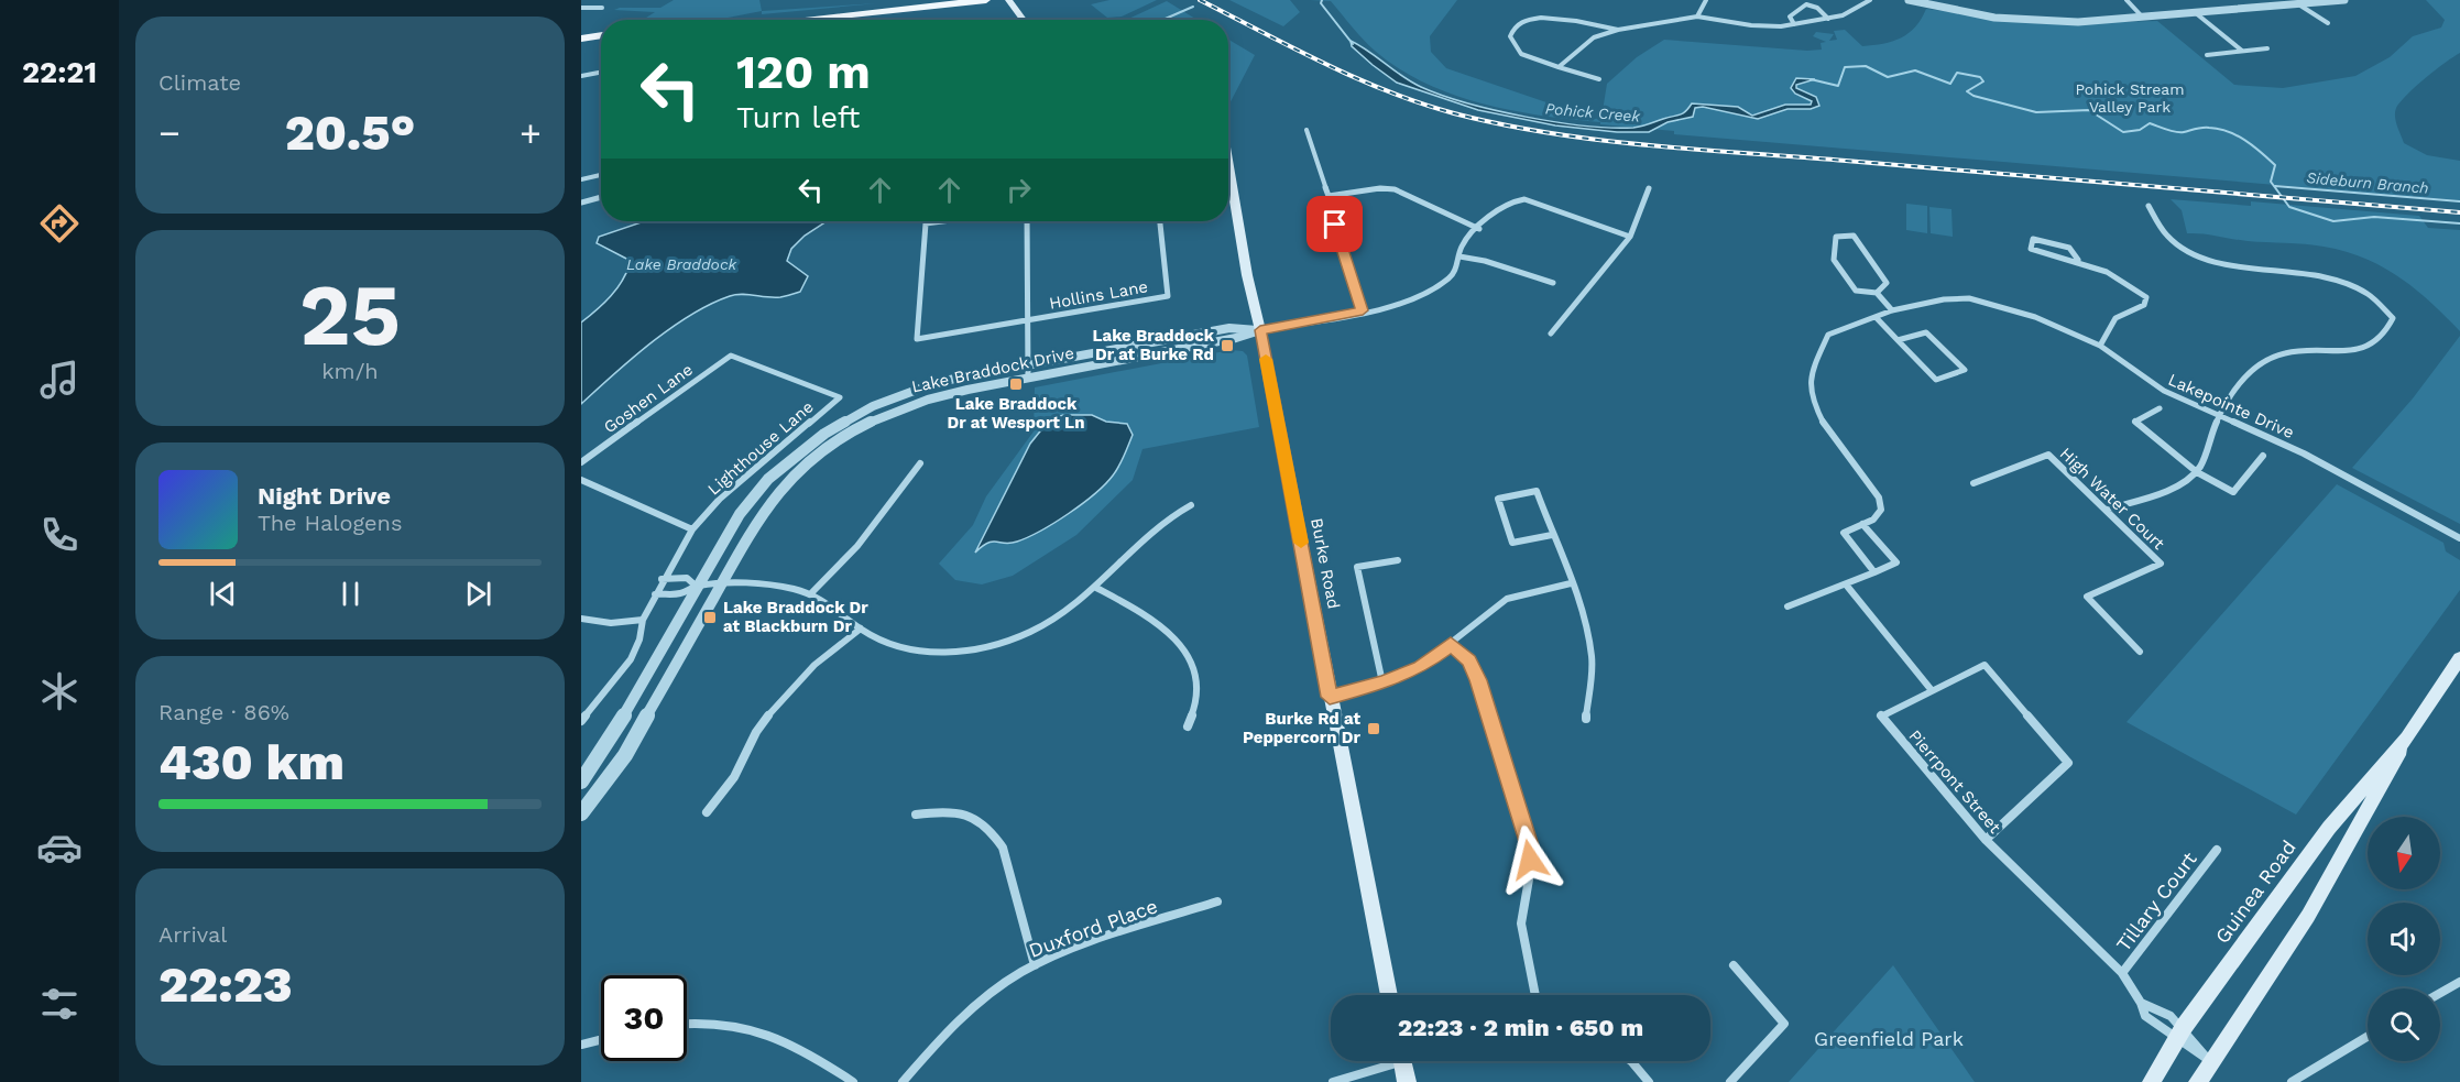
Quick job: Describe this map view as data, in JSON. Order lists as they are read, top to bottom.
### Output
{
  "streets": {
    "main road": ["Burke Road", "Guinea Road"],
    "street": [
      "Hollins Lane",
      "Lake Braddock Drive",
      "Goshen Lane",
      "Lakepointe Drive",
      "Lighthouse Lane",
      "High Water Court",
      "Pierrpont Street",
      "Tillary Court",
      "Duxford Place"
    ]
  },
  "crossings": [
    ["Lake Braddock Drive", "Burke Road"],
    ["Goshen Lane", "Lighthouse Lane"],
    ["Pierrpont Street", "Guinea Road"],
    ["Pierrpont Street", "Tillary Court"]
  ],
  "water": ["Pohick Creek", "Sideburn Branch", "Lake Braddock"],
  "parks": ["Pohick Stream Valley Park", "Greenfield Park"],
  "places": {
    "transit": [
      "Lake Braddock Dr at Burke Rd",
      "Lake Braddock Dr at Wesport Ln",
      "Lake Braddock Dr at Blackburn Dr",
      "Burke Rd at Peppercorn Dr"
    ]
  },
  "north": "bottom",
  "page": {
    "tabs": "22:21",
    "tile": [
      "Climate",
      ["25", "km/h"],
      ["Range · 86%", "430 km"],
      ["Arrival", "22:23"]
    ],
    "turn": ["120 m", "Turn left"],
    "heat": ["−", "20.5°", "+"],
    "song": ["Night Drive", "The Halogens"],
    "limit": "30",
    "trip": "22:23 · 2 min · 650 m"
  }
}
